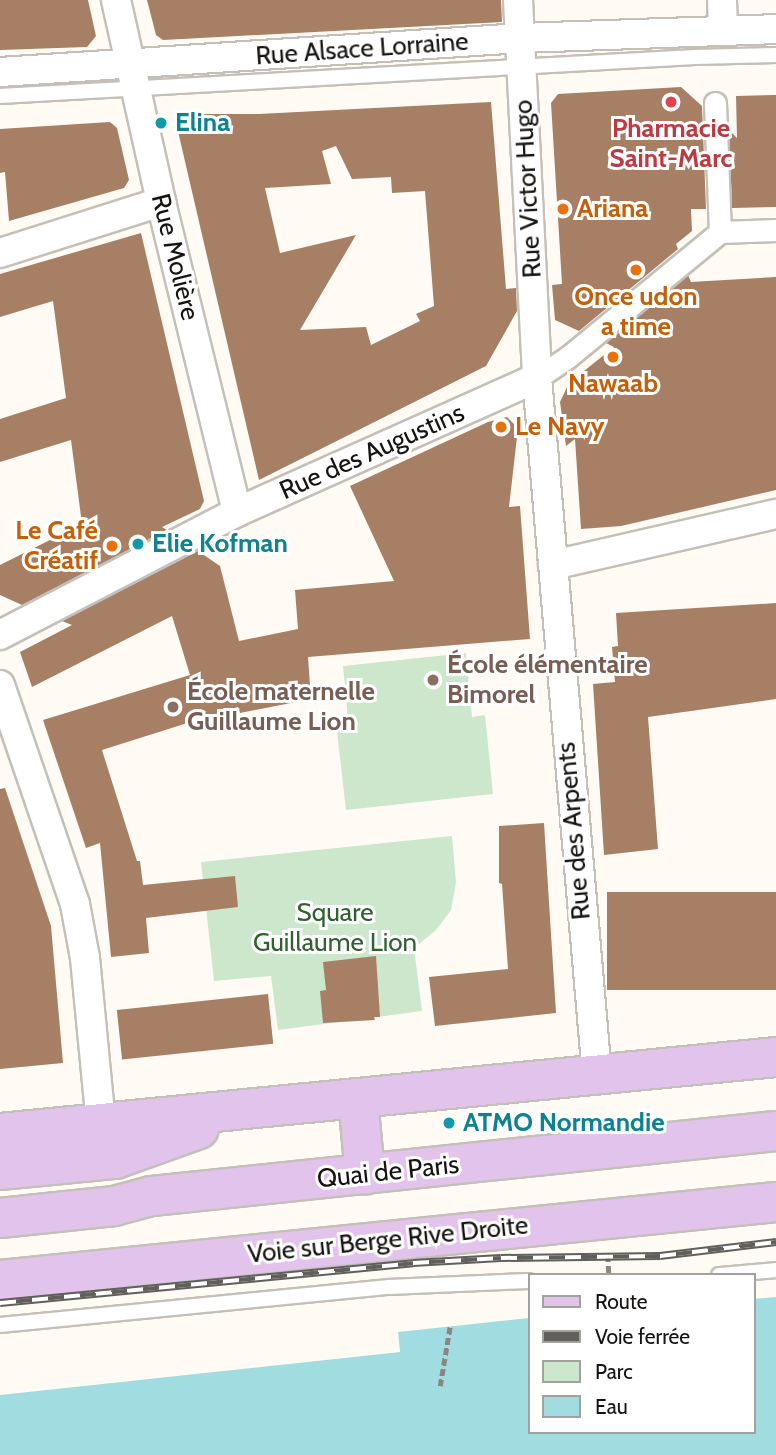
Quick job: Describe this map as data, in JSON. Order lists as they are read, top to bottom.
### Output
{
  "streets": {
    "main road": ["Quai de Paris", "Voie sur Berge Rive Droite"],
    "street": [
      "Rue Alsace Lorraine",
      "Rue Victor Hugo",
      "Rue Molière",
      "Rue des Augustins",
      "Rue des Arpents"
    ]
  },
  "crossings": [
    ["Rue Alsace Lorraine", "Rue Victor Hugo"],
    ["Rue Alsace Lorraine", "Rue Molière"],
    ["Rue Victor Hugo", "Rue des Augustins"],
    ["Rue Victor Hugo", "Rue des Arpents"],
    ["Rue Molière", "Rue des Augustins"],
    ["Rue des Augustins", "Rue des Arpents"]
  ],
  "parks": ["Square Guillaume Lion"],
  "places": [
    "Pharmacie Saint-Marc",
    "Elina",
    "Ariana",
    "Once udon a time",
    "Nawaab",
    "Le Navy",
    "Elie Kofman",
    "Le Café Créatif",
    "École élémentaire Bimorel",
    "École maternelle Guillaume Lion",
    "ATMO Normandie"
  ],
  "legend": [
    "Route",
    "Voie ferrée",
    "Parc",
    "Eau"
  ]
}
